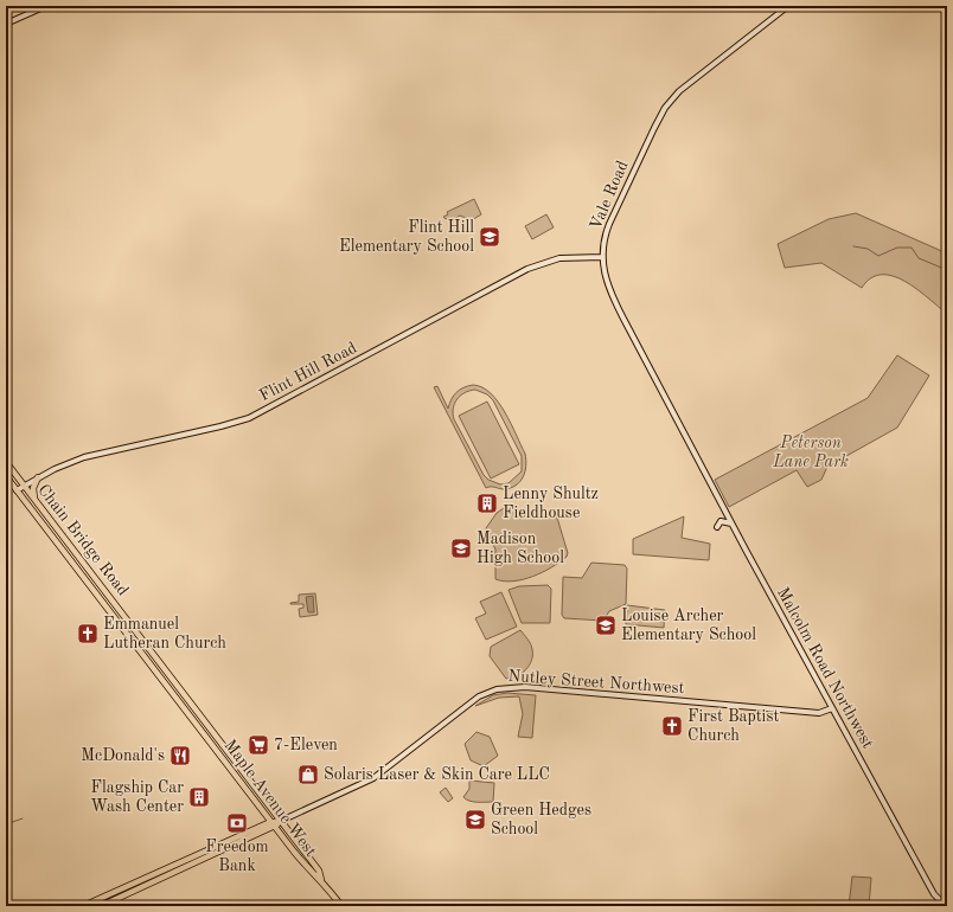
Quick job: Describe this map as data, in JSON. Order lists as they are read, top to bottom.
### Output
{
  "streets": {
    "main road": ["Chain Bridge Road", "Maple Avenue West"],
    "street": [
      "Vale Road",
      "Flint Hill Road",
      "Malcolm Road Northwest",
      "Nutley Street Northwest"
    ]
  },
  "crossings": [
    ["Vale Road", "Flint Hill Road"],
    ["Vale Road", "Malcolm Road Northwest"],
    ["Flint Hill Road", "Chain Bridge Road"],
    ["Chain Bridge Road", "Maple Avenue West"],
    ["Malcolm Road Northwest", "Nutley Street Northwest"],
    ["Nutley Street Northwest", "Maple Avenue West"]
  ],
  "parks": ["Peterson Lane Park"],
  "places": {
    "school or university": [
      "Flint Hill Elementary School",
      "Madison High School",
      "Louise Archer Elementary School",
      "Green Hedges School"
    ],
    "building": ["Lenny Shultz Fieldhouse", "Flagship Car Wash Center"],
    "church": ["Emmanuel Lutheran Church", "First Baptist Church"],
    "supermarket": ["7-Eleven"],
    "restaurant": ["McDonald's"],
    "shop": ["Solaris Laser & Skin Care LLC"],
    "bank": ["Freedom Bank"]
  }
}
